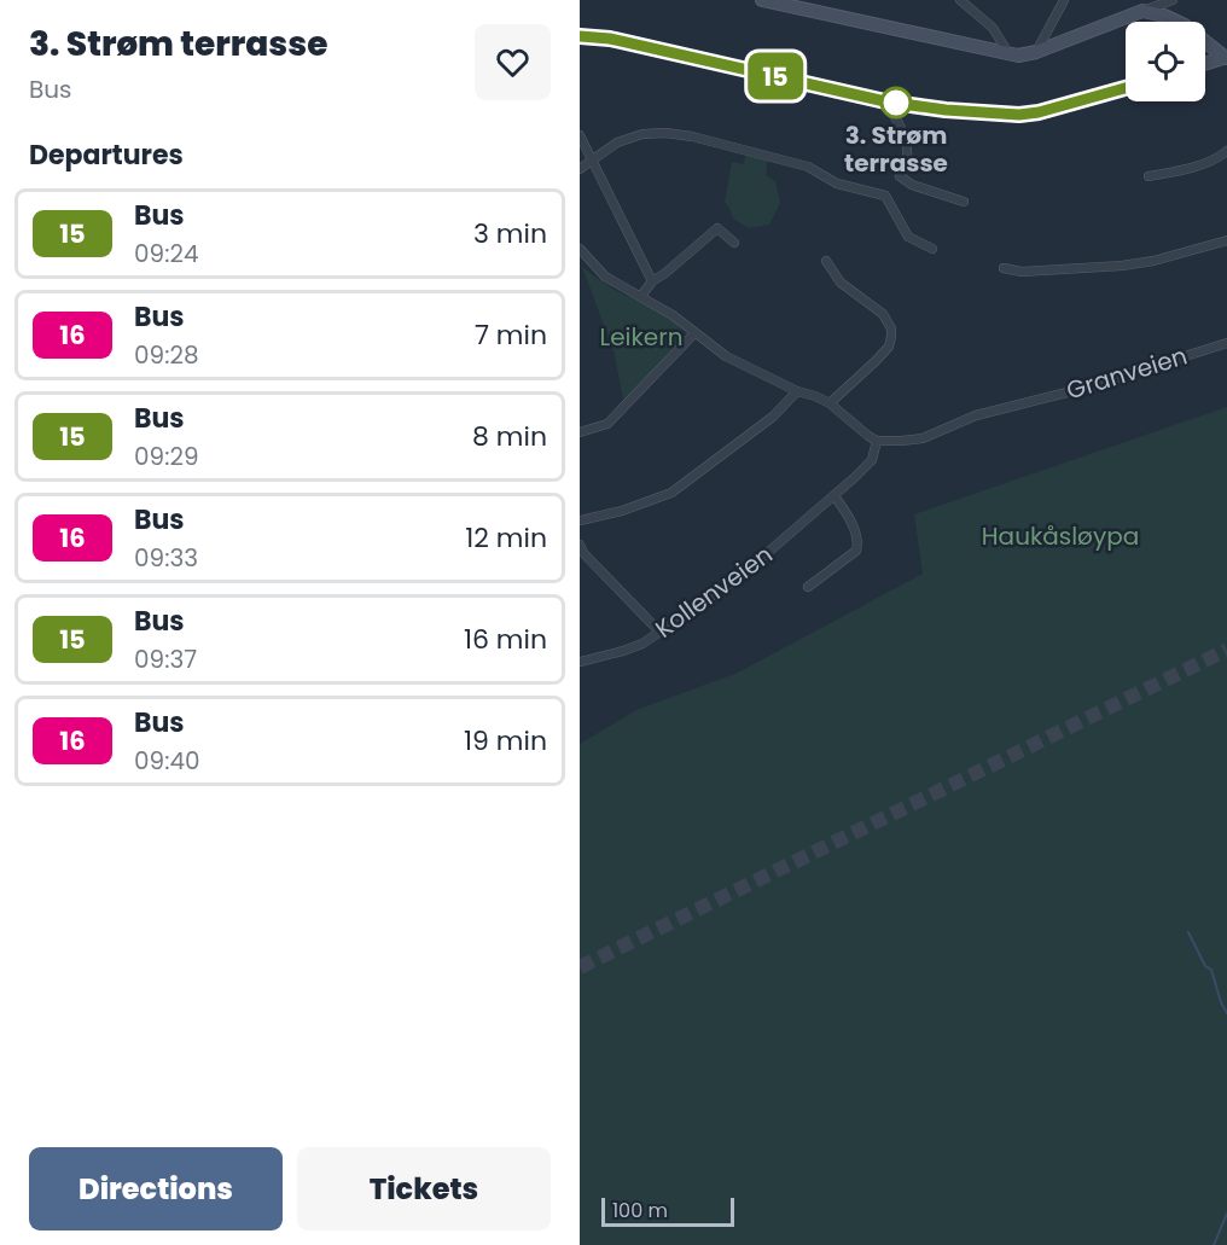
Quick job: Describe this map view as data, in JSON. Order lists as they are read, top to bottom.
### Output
{
  "streets": {
    "street": ["Granveien", "Kollenveien"]
  },
  "crossings": [
    ["Granveien", "Kollenveien"]
  ],
  "parks": ["Leikern", "Haukåsløypa"],
  "places": ["3. Strøm terrasse"],
  "lines": ["bus line 15"],
  "scale_bar": "100 m",
  "page": {
    "heading": [
      ["3. Strøm terrasse", "Bus"],
      "Departures"
    ],
    "on_map": "15",
    "list": [
      {
        "mark": "15",
        "name": "Bus",
        "note": "09:24",
        "value": "3 min"
      },
      {
        "mark": "16",
        "name": "Bus",
        "note": "09:28",
        "value": "7 min"
      },
      {
        "mark": "15",
        "name": "Bus",
        "note": "09:29",
        "value": "8 min"
      },
      {
        "mark": "16",
        "name": "Bus",
        "note": "09:33",
        "value": "12 min"
      },
      {
        "mark": "15",
        "name": "Bus",
        "note": "09:37",
        "value": "16 min"
      },
      {
        "mark": "16",
        "name": "Bus",
        "note": "09:40",
        "value": "19 min"
      }
    ],
    "buttons": ["Directions", "Tickets"],
    "scale": "100 m"
  }
}
